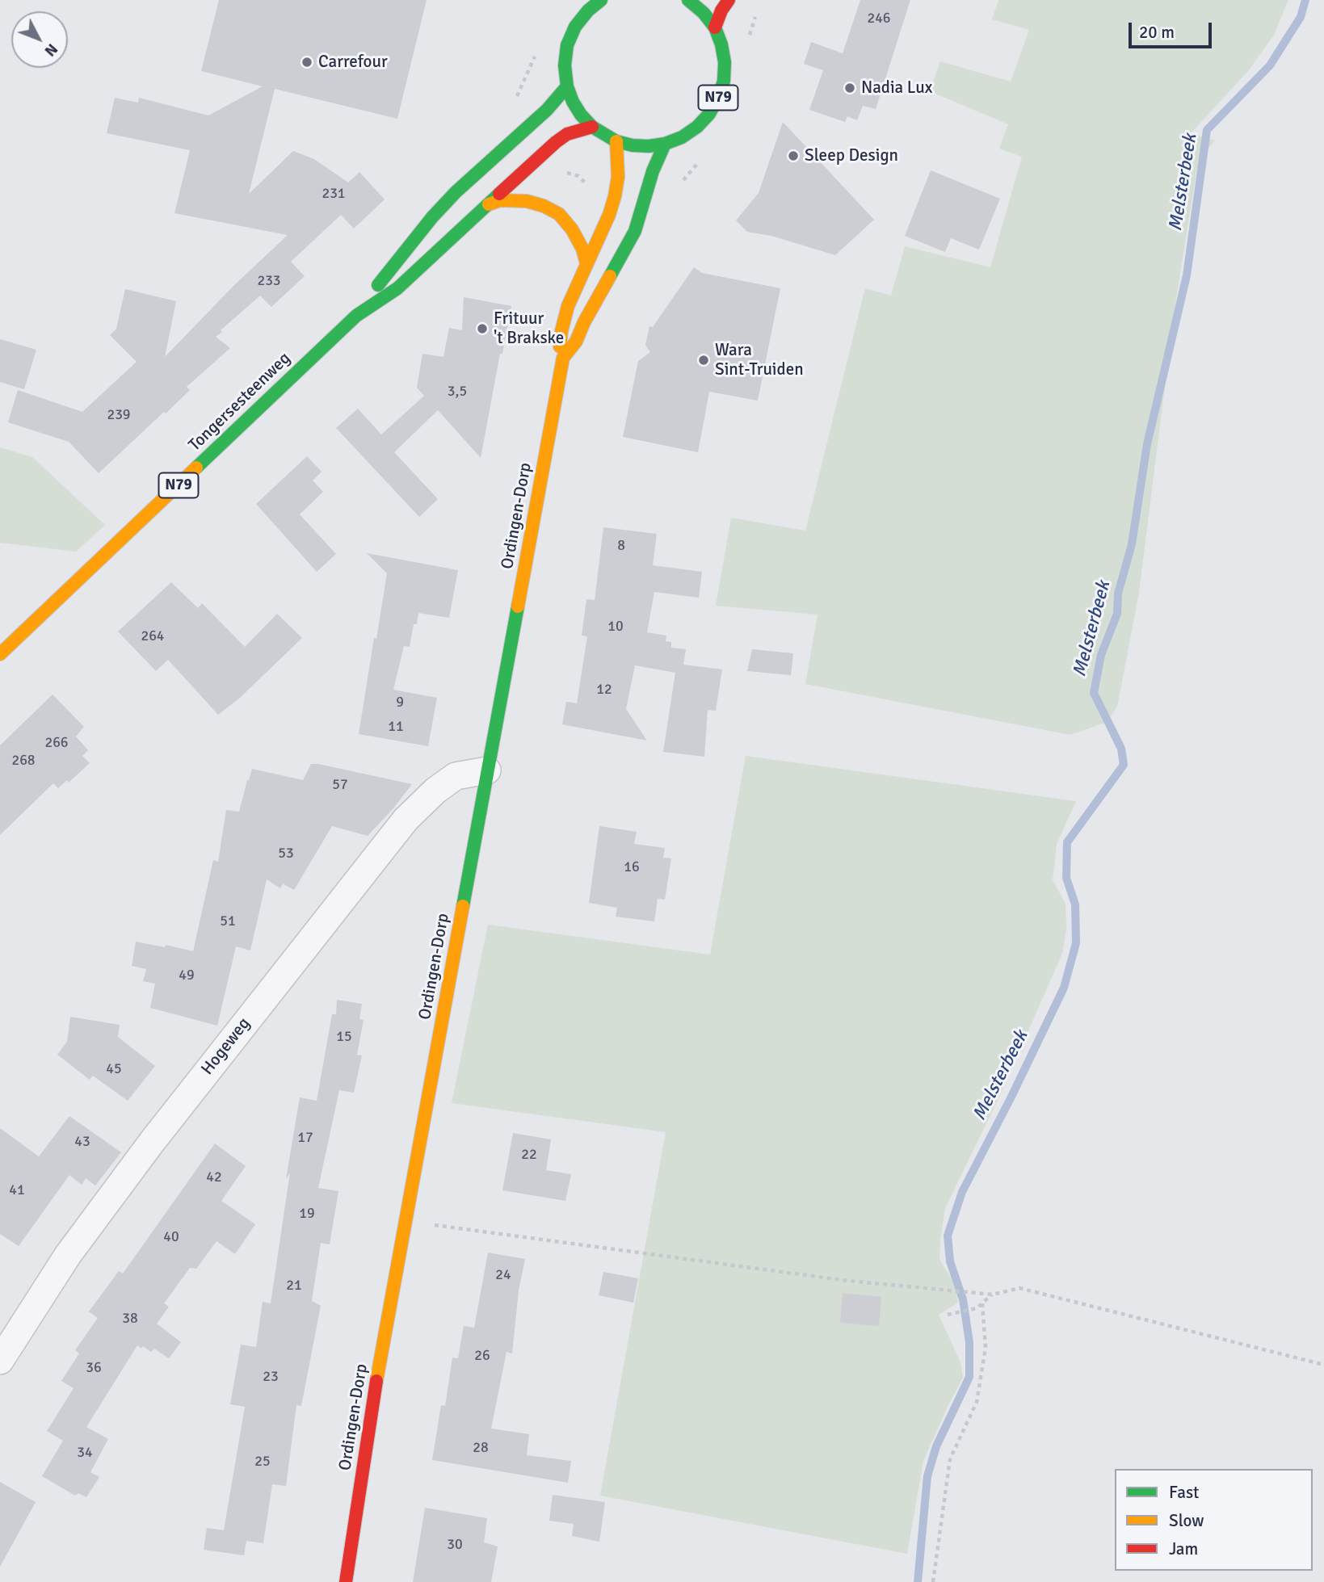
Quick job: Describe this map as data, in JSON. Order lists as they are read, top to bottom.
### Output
{
  "streets": {
    "main road": ["N79", "Tongersesteenweg", "Ordingen-Dorp"],
    "street": ["Hogeweg"]
  },
  "crossings": [
    ["N79", "Tongersesteenweg"],
    ["N79", "Ordingen-Dorp"],
    ["Ordingen-Dorp", "Hogeweg"]
  ],
  "water": ["Melsterbeek"],
  "places": [
    "Carrefour",
    "Nadia Lux",
    "Sleep Design",
    "Frituur 't Brakske",
    "Wara Sint-Truiden"
  ],
  "house_numbers": [
    "246",
    "231",
    "233",
    "3,5",
    "239",
    "8",
    "10",
    "264",
    "12",
    "9",
    "11",
    "266",
    "268",
    "57",
    "53",
    "16",
    "51",
    "49",
    "15",
    "45",
    "17",
    "43",
    "22",
    "42",
    "41",
    "19",
    "40",
    "24",
    "21",
    "38",
    "26",
    "36",
    "23",
    "28",
    "34",
    "25",
    "30"
  ],
  "legend": ["Fast", "Slow", "Jam"],
  "scale_bar": "20 m",
  "north": "bottom right"
}
